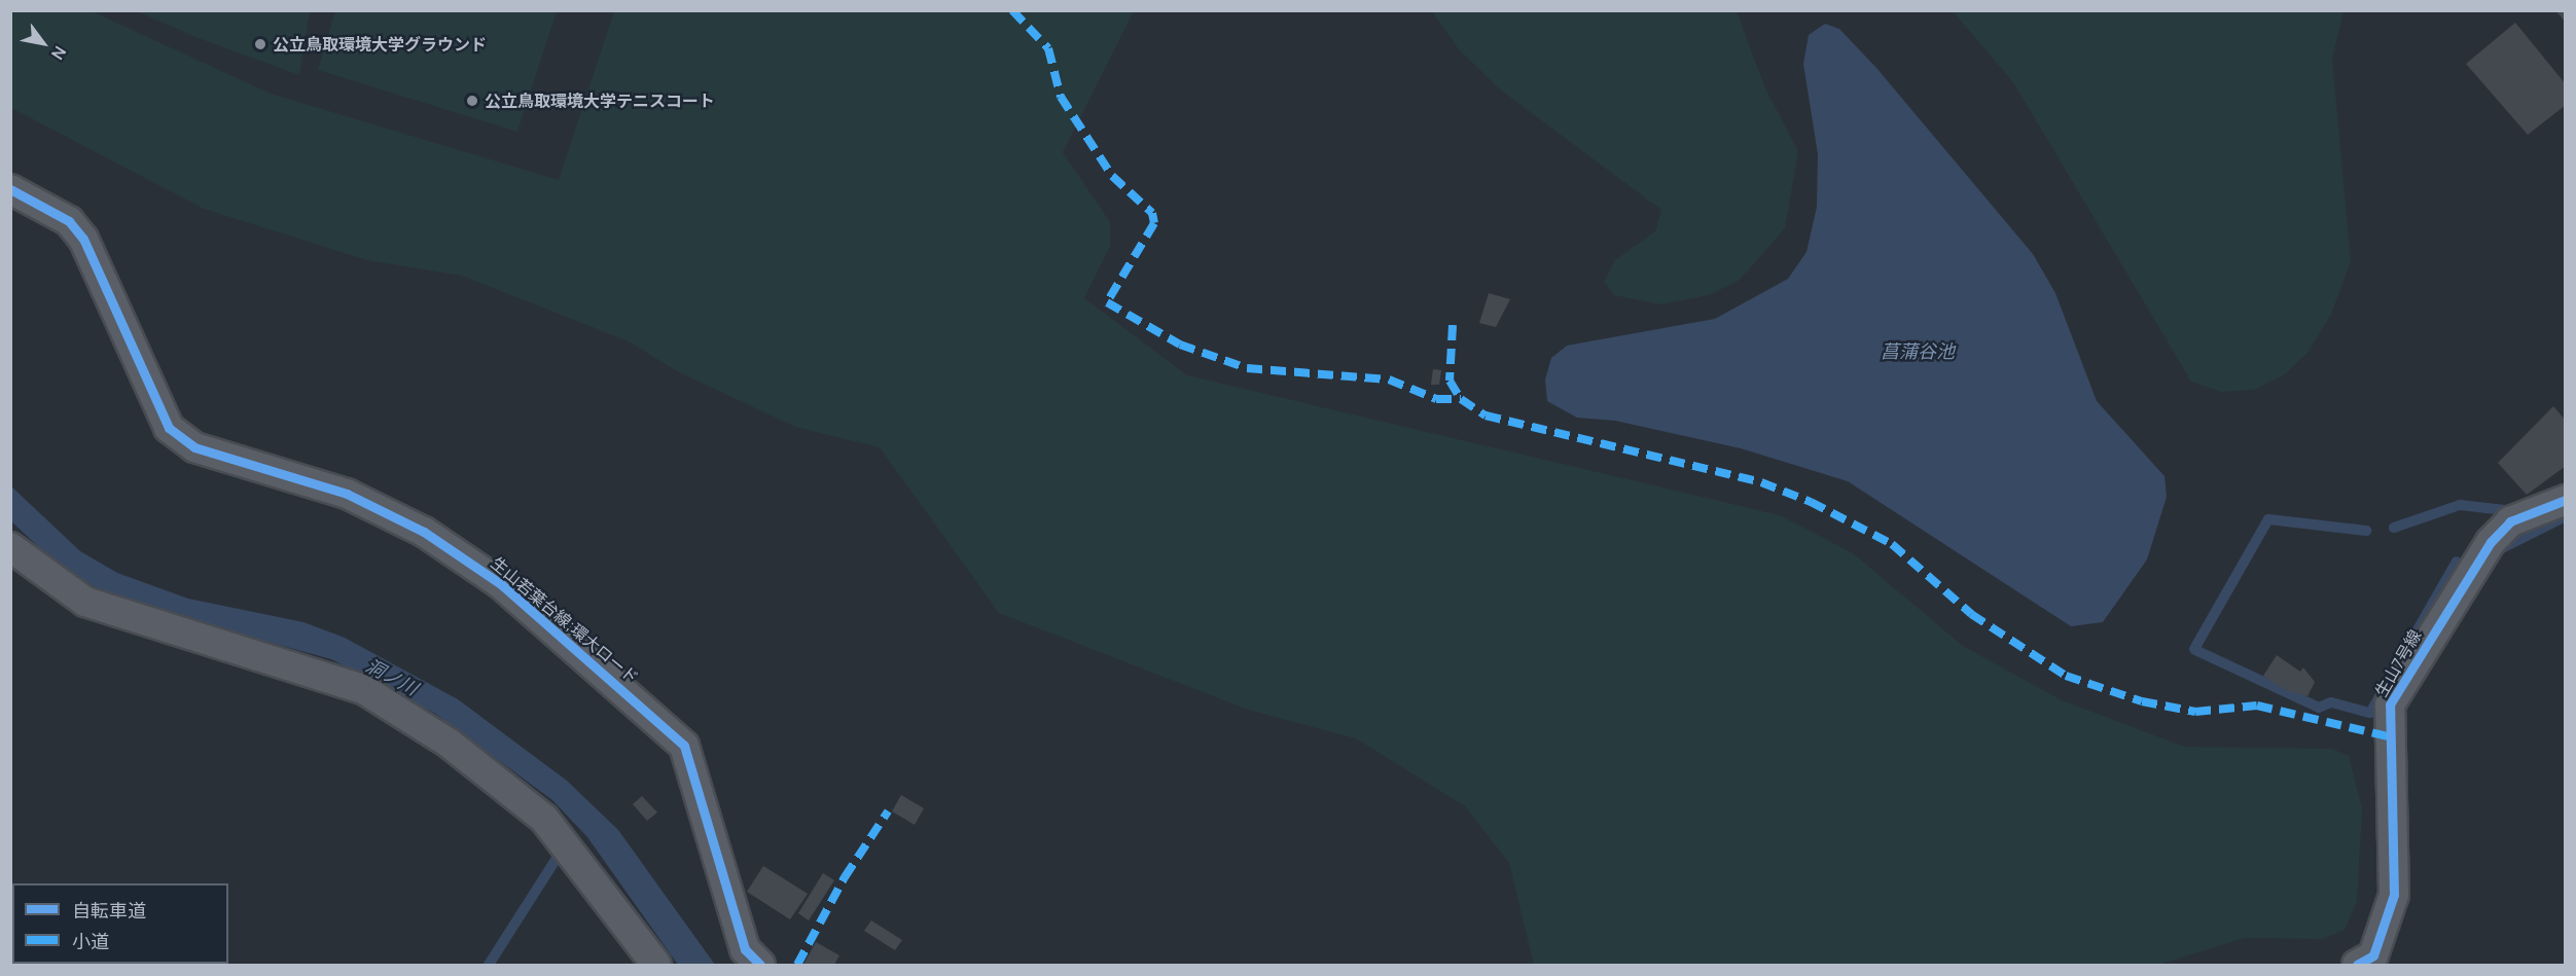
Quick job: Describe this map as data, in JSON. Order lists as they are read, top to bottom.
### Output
{
  "streets": {
    "street": ["生山若葉台線;環大ロード", "生山7号線"]
  },
  "water": ["菖蒲谷池", "洞ノ川"],
  "places": ["公立鳥取環境大学グラウンド", "公立鳥取環境大学テニスコート"],
  "legend": ["自転車道", "小道"],
  "north": "bottom right"
}
